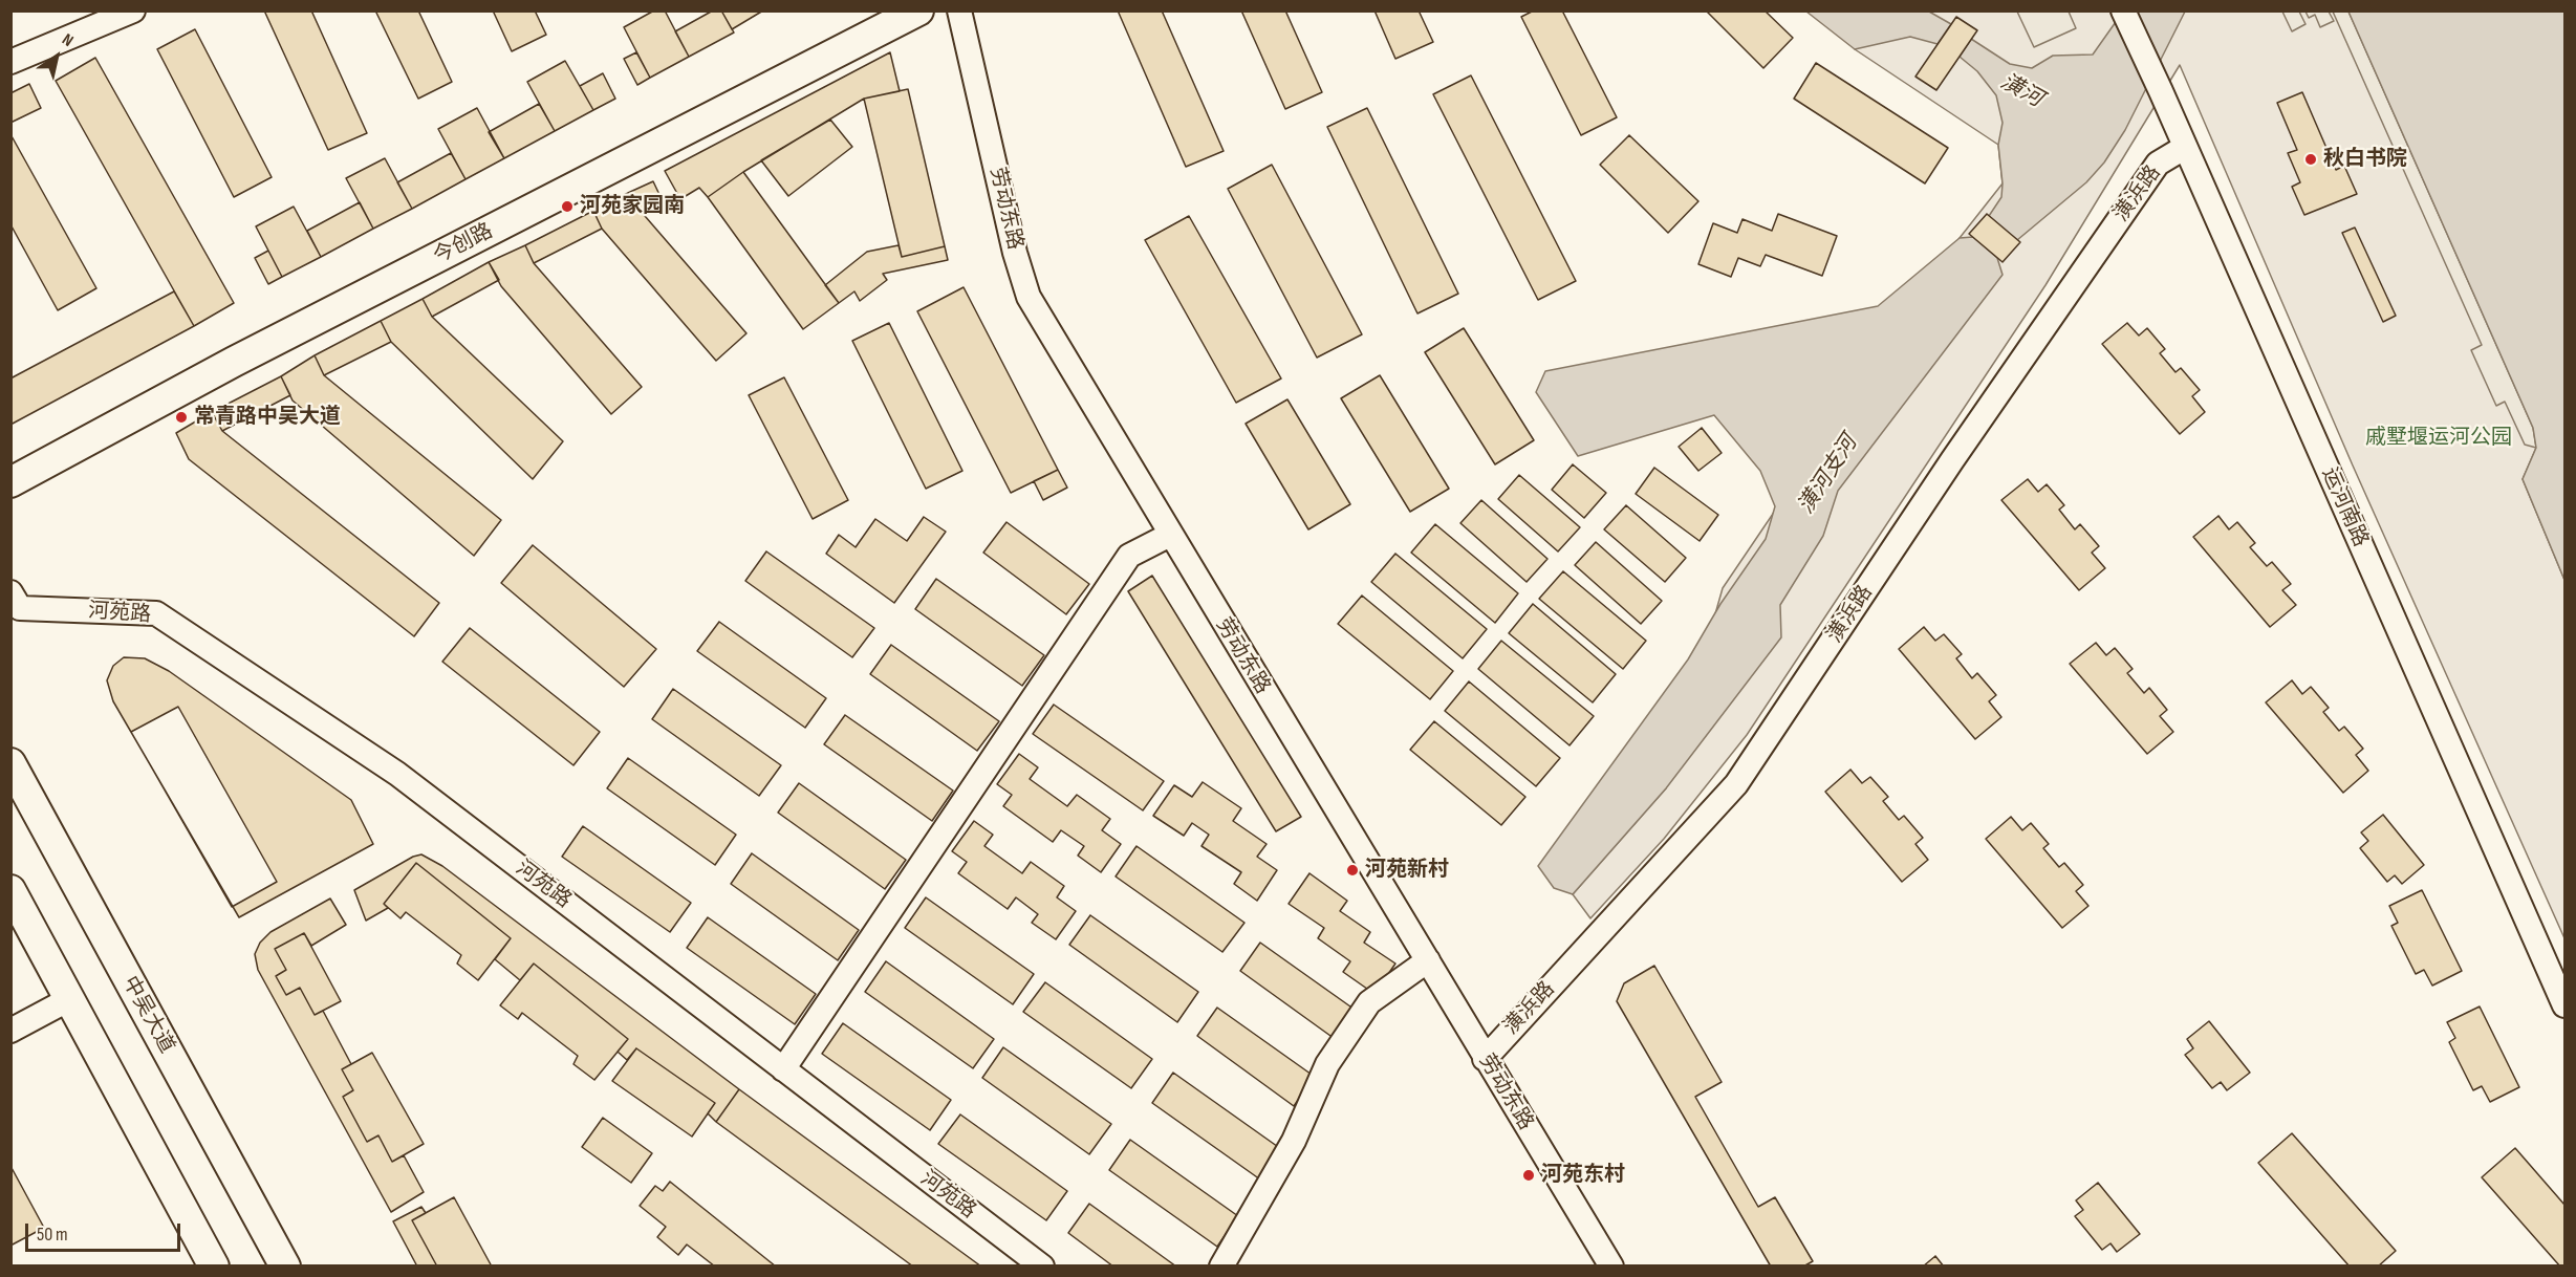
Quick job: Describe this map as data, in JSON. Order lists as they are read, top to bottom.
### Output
{
  "streets": {
    "main road": ["今创路", "中吴大道"],
    "street": [
      "潢浜路",
      "劳动东路",
      "运河南路",
      "河苑路"
    ]
  },
  "crossings": [
    ["潢浜路", "劳动东路"],
    ["潢浜路", "运河南路"]
  ],
  "water": ["潢河", "潢河支河"],
  "parks": ["戚墅堰运河公园"],
  "places": [
    "秋白书院",
    "河苑家园南",
    "常青路中吴大道",
    "河苑新村",
    "河苑东村"
  ],
  "scale_bar": "50 m",
  "north": "top right"
}
